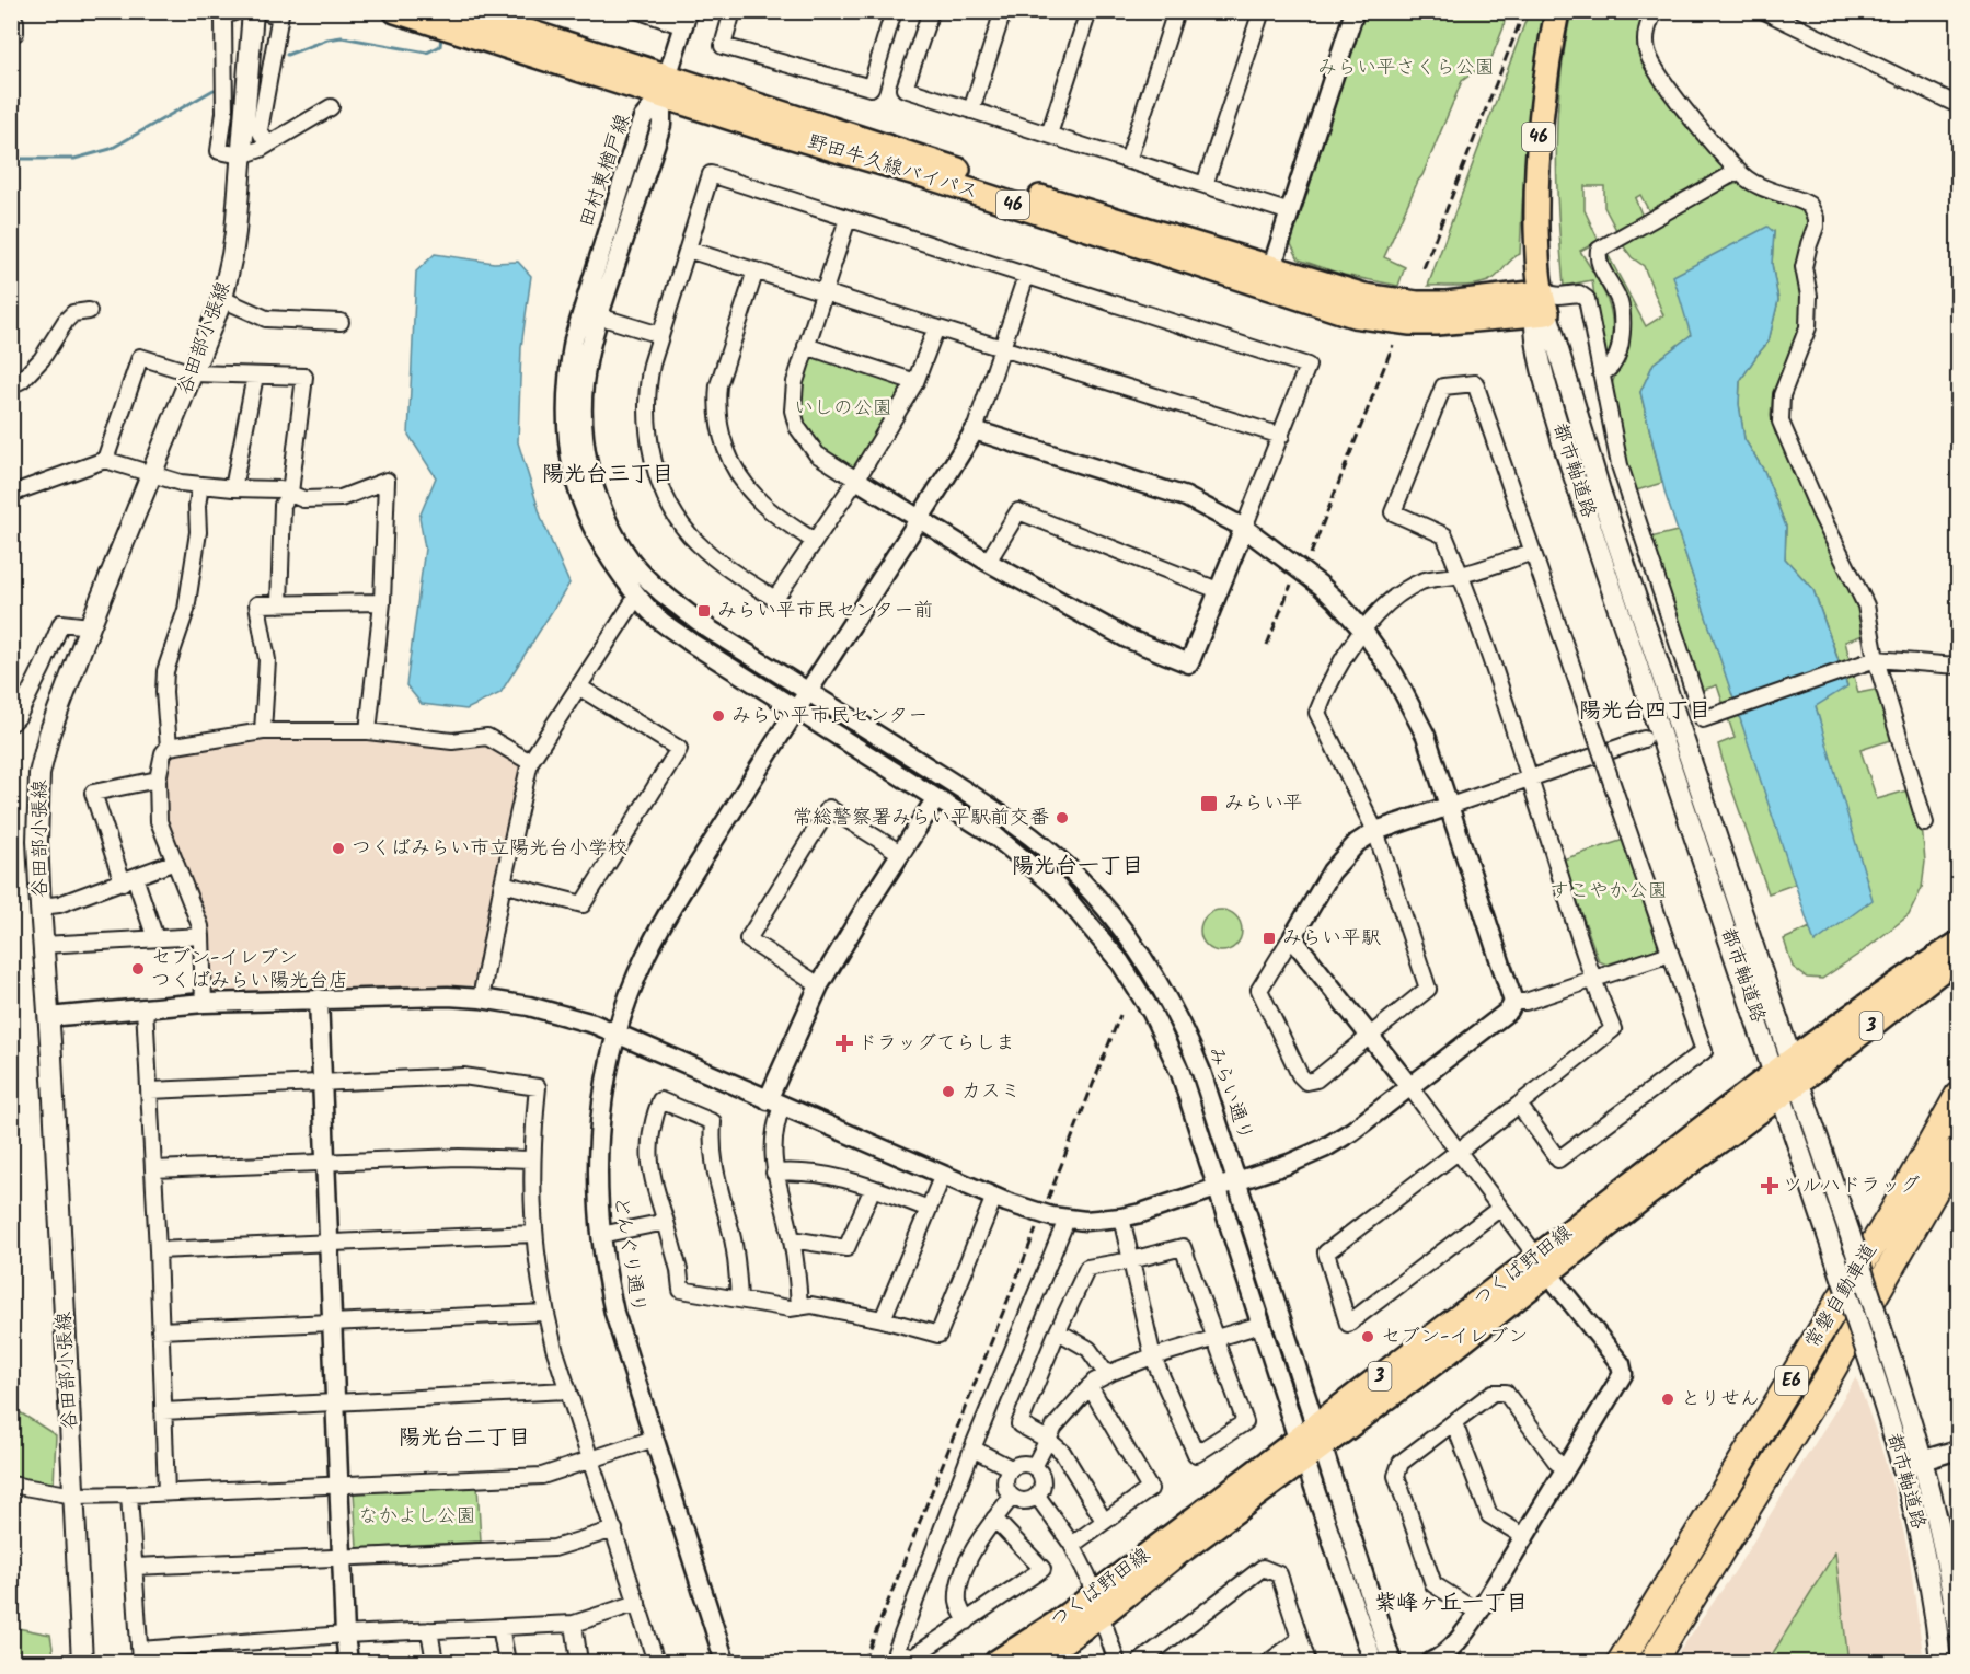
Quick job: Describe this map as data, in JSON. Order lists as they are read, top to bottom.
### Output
{
  "streets": {
    "highway": ["常磐自動車道", "E6"],
    "main road": [
      "46",
      "野田牛久線バイパス",
      "谷田部小張線",
      "都市軸道路",
      "3",
      "つくば野田線"
    ],
    "street": ["田村東楢戸線", "みらい通り", "どんぐり通り"]
  },
  "crossings": [
    ["野田牛久線バイパス", "田村東楢戸線"],
    ["野田牛久線バイパス", "都市軸道路"],
    ["田村東楢戸線", "みらい通り"],
    ["田村東楢戸線", "どんぐり通り"],
    ["都市軸道路", "つくば野田線"],
    ["みらい通り", "どんぐり通り"],
    ["みらい通り", "つくば野田線"]
  ],
  "districts": [
    "陽光台三丁目",
    "陽光台四丁目",
    "陽光台一丁目",
    "陽光台二丁目",
    "紫峰ヶ丘一丁目"
  ],
  "parks": [
    "みらい平さくら公園",
    "いしの公園",
    "すこやか公園",
    "なかよし公園"
  ],
  "places": {
    "transit": ["みらい平市民センター前", "みらい平", "みらい平駅"],
    "other": [
      "みらい平市民センター",
      "常総警察署みらい平駅前交番",
      "つくばみらい市立陽光台小学校",
      "セブン-イレブン つくばみらい陽光台店",
      "カスミ",
      "セブン-イレブン",
      "とりせん"
    ],
    "health": ["ドラッグてらしま", "ツルハドラッグ"]
  }
}
